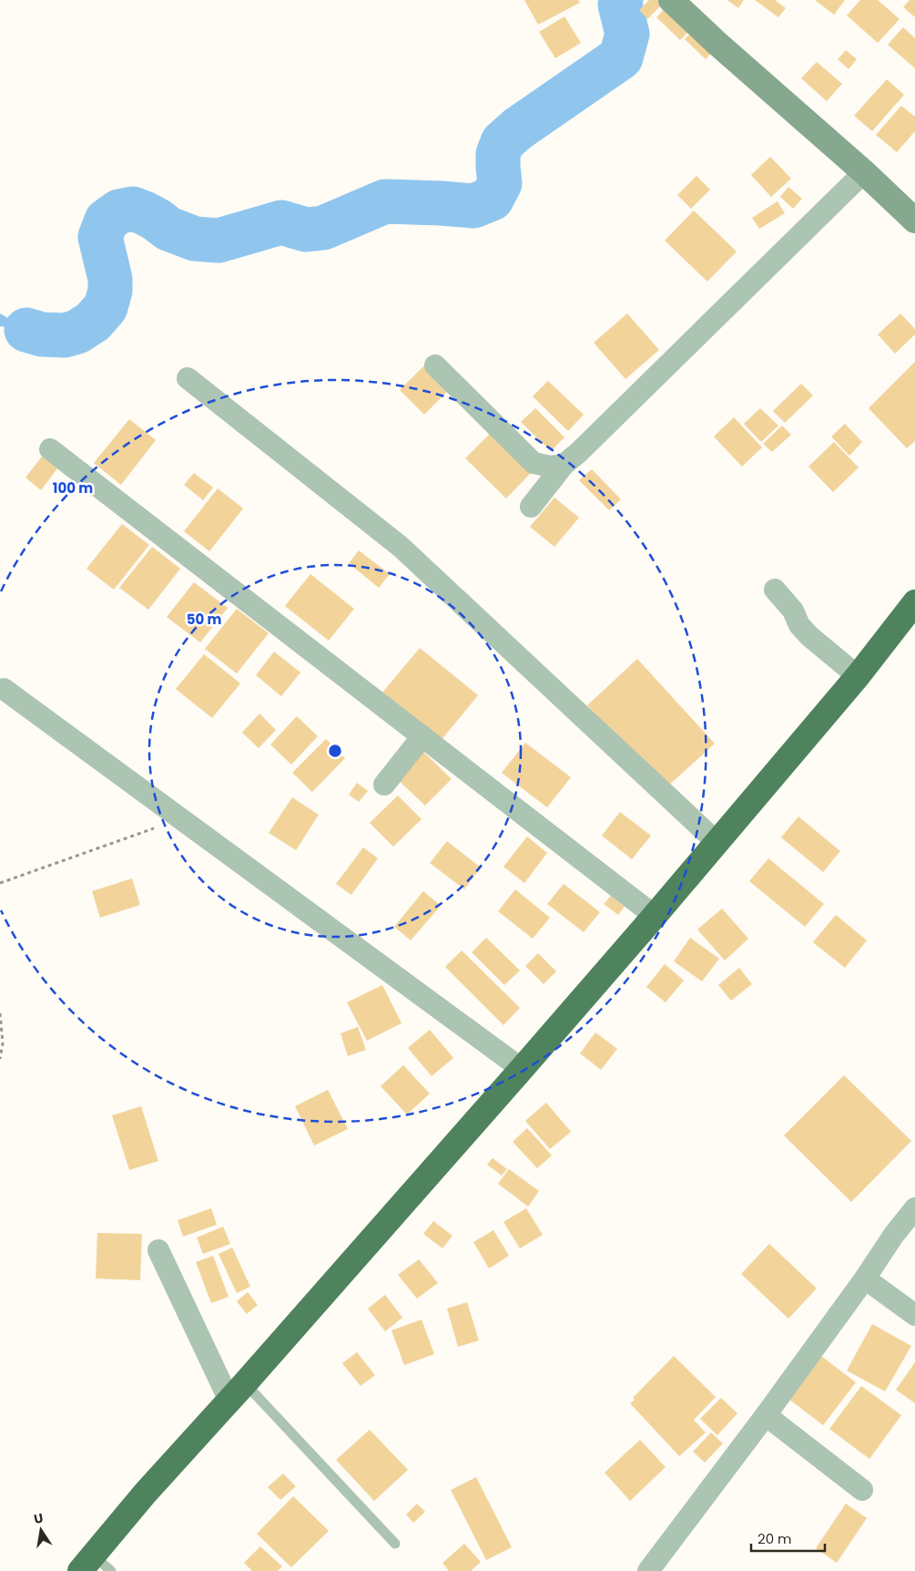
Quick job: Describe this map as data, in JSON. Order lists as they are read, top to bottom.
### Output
{
  "scale_bar": "20 m",
  "north": "top",
  "rings": ["100 m", "50 m"]
}
